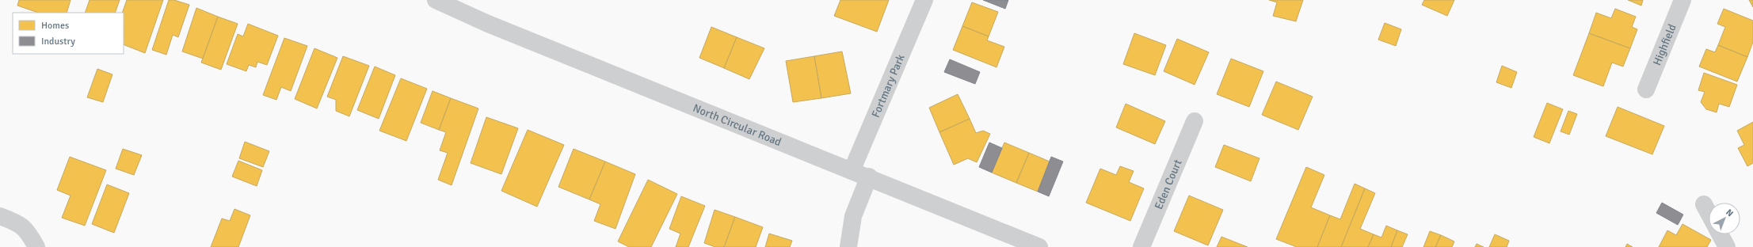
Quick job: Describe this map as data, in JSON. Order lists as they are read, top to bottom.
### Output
{
  "streets": {
    "street": [
      "Highfield",
      "Fortmary Park",
      "North Circular Road",
      "Eden Court"
    ]
  },
  "crossings": [
    ["Fortmary Park", "North Circular Road"]
  ],
  "legend": ["Homes", "Industry"],
  "north": "top right"
}
